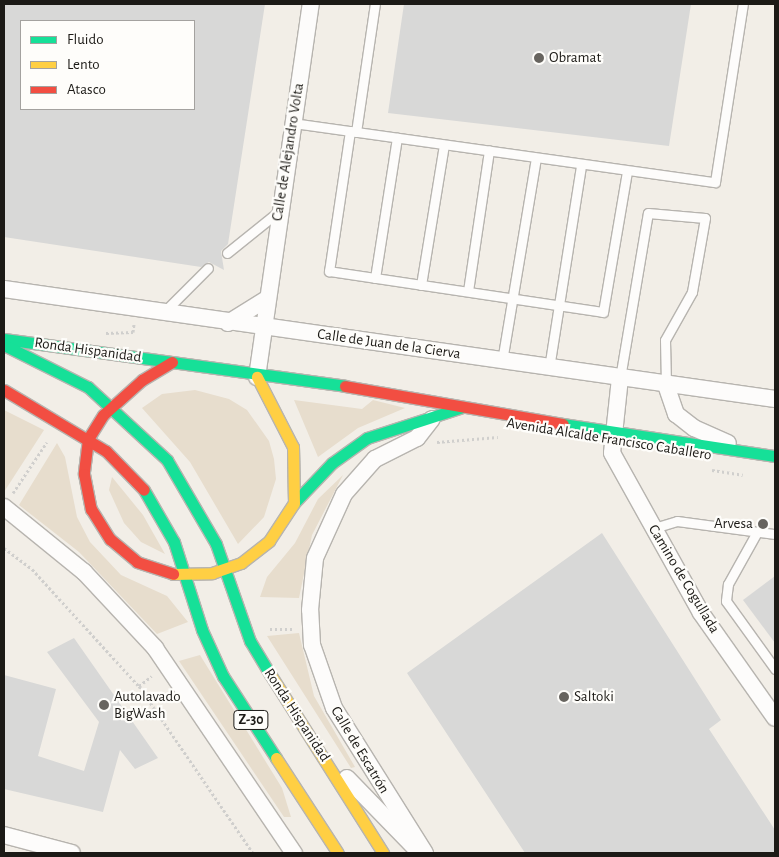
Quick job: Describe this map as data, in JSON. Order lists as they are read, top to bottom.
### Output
{
  "streets": {
    "main road": ["Ronda Hispanidad", "Avenida Alcalde Francisco Caballero", "Z-30"],
    "street": [
      "Calle de Alejandro Volta",
      "Calle de Juan de la Cierva",
      "Camino de Cogullada",
      "Calle de Escatrón"
    ]
  },
  "crossings": [
    ["Calle de Alejandro Volta", "Calle de Juan de la Cierva"],
    ["Calle de Alejandro Volta", "Ronda Hispanidad"],
    ["Calle de Alejandro Volta", "Avenida Alcalde Francisco Caballero"],
    ["Calle de Juan de la Cierva", "Camino de Cogullada"],
    ["Ronda Hispanidad", "Avenida Alcalde Francisco Caballero"],
    ["Ronda Hispanidad", "Z-30"],
    ["Ronda Hispanidad", "Calle de Escatrón"],
    ["Avenida Alcalde Francisco Caballero", "Camino de Cogullada"]
  ],
  "places": [
    "Obramat",
    "Arvesa",
    "Saltoki",
    "Autolavado BigWash"
  ],
  "legend": ["Fluido", "Lento", "Atasco"]
}
